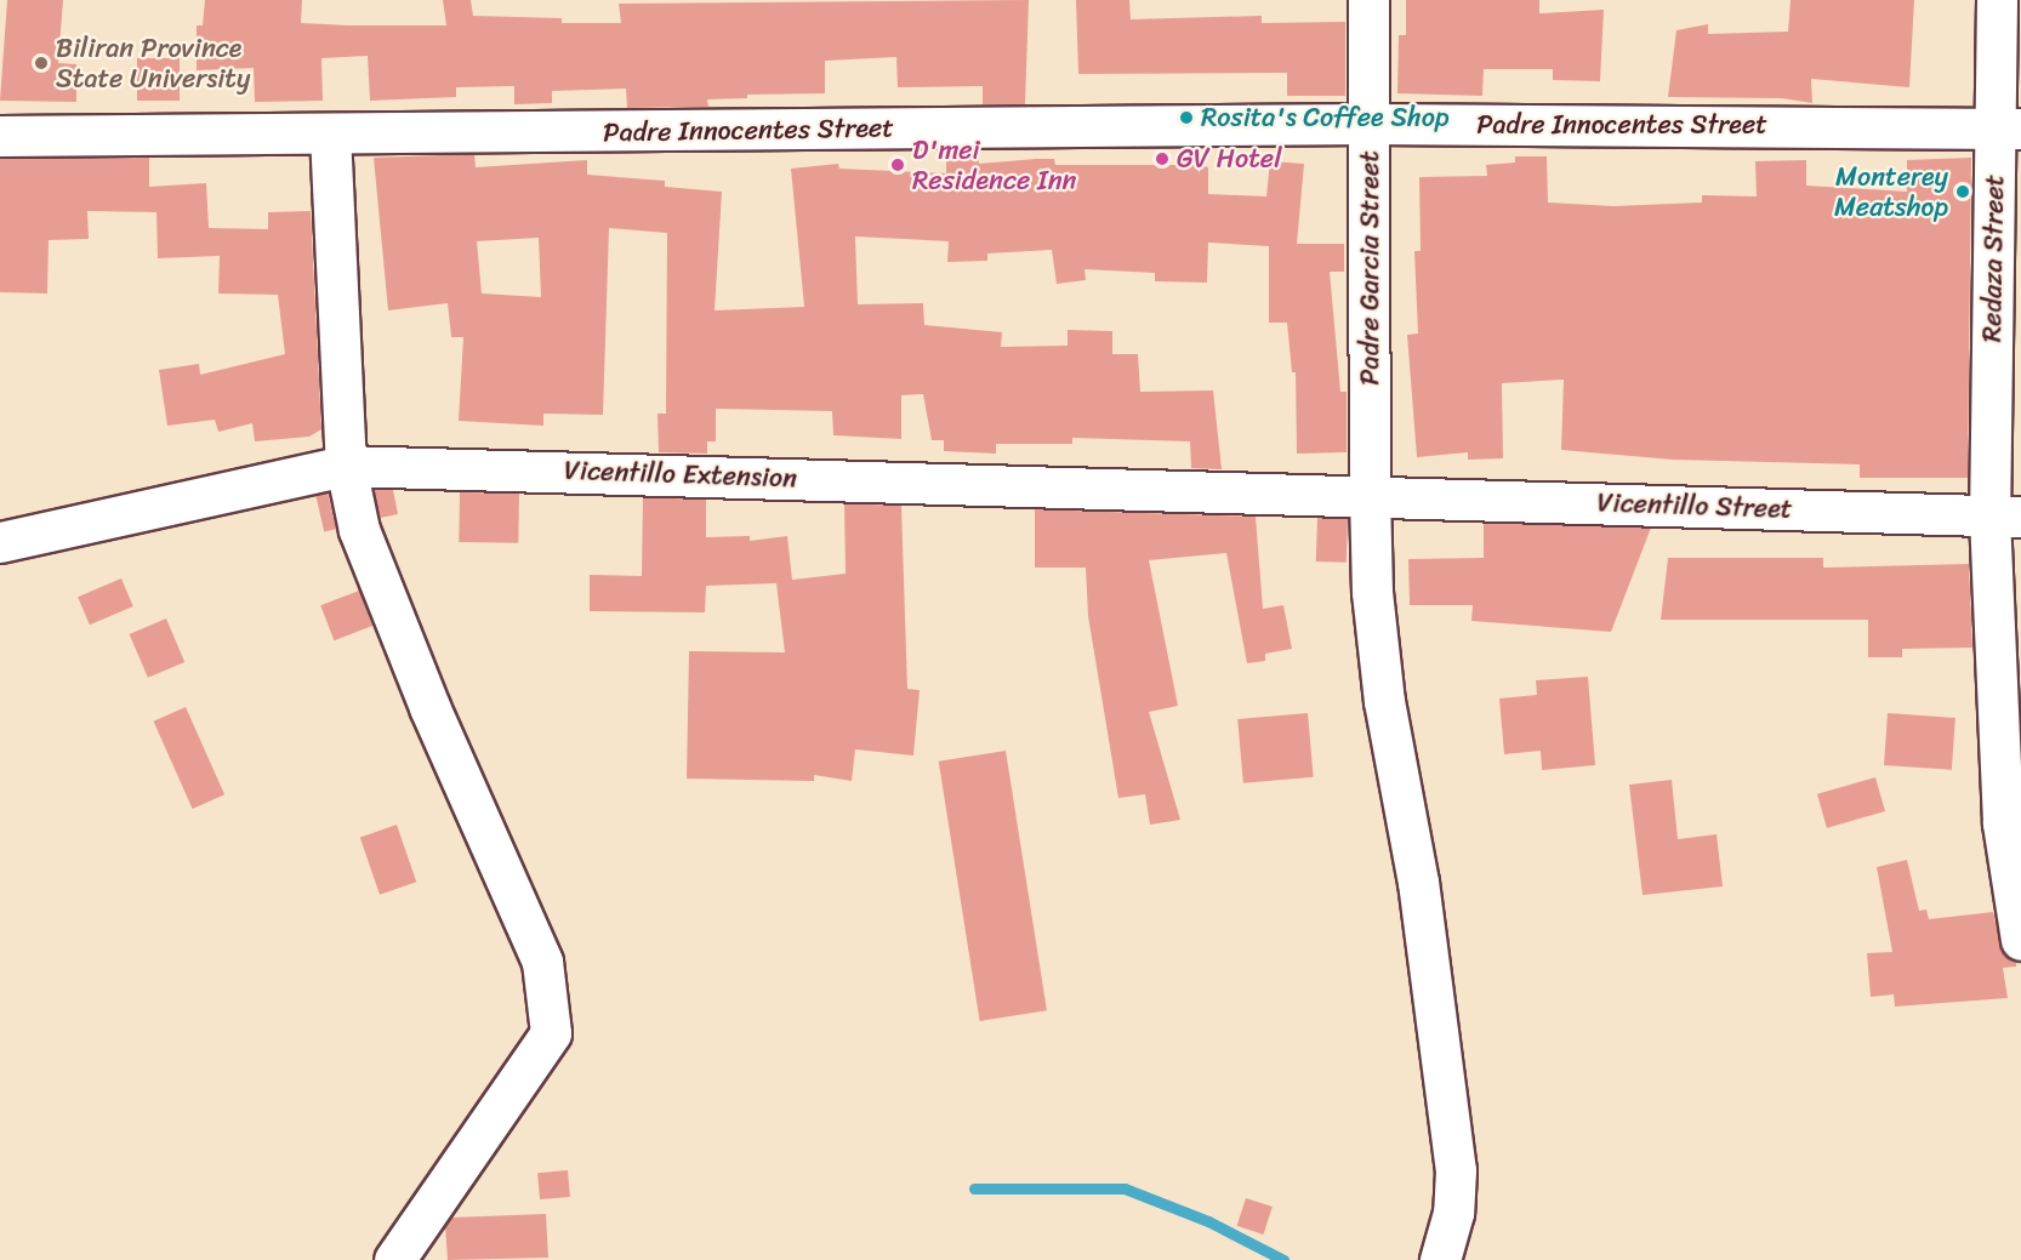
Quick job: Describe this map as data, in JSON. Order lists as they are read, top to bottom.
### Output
{
  "streets": {
    "main road": [
      "Padre Innocentes Street",
      "Redaza Street",
      "Padre Garcia Street",
      "Vicentillo Extension",
      "Vicentillo Street"
    ]
  },
  "crossings": [
    ["Padre Innocentes Street", "Redaza Street"],
    ["Padre Innocentes Street", "Padre Garcia Street"],
    ["Redaza Street", "Vicentillo Street"],
    ["Padre Garcia Street", "Vicentillo Extension"],
    ["Padre Garcia Street", "Vicentillo Street"],
    ["Vicentillo Extension", "Vicentillo Street"]
  ],
  "places": [
    "Biliran Province State University",
    "Rosita's Coffee Shop",
    "GV Hotel",
    "D'mei Residence Inn",
    "Monterey Meatshop"
  ]
}
